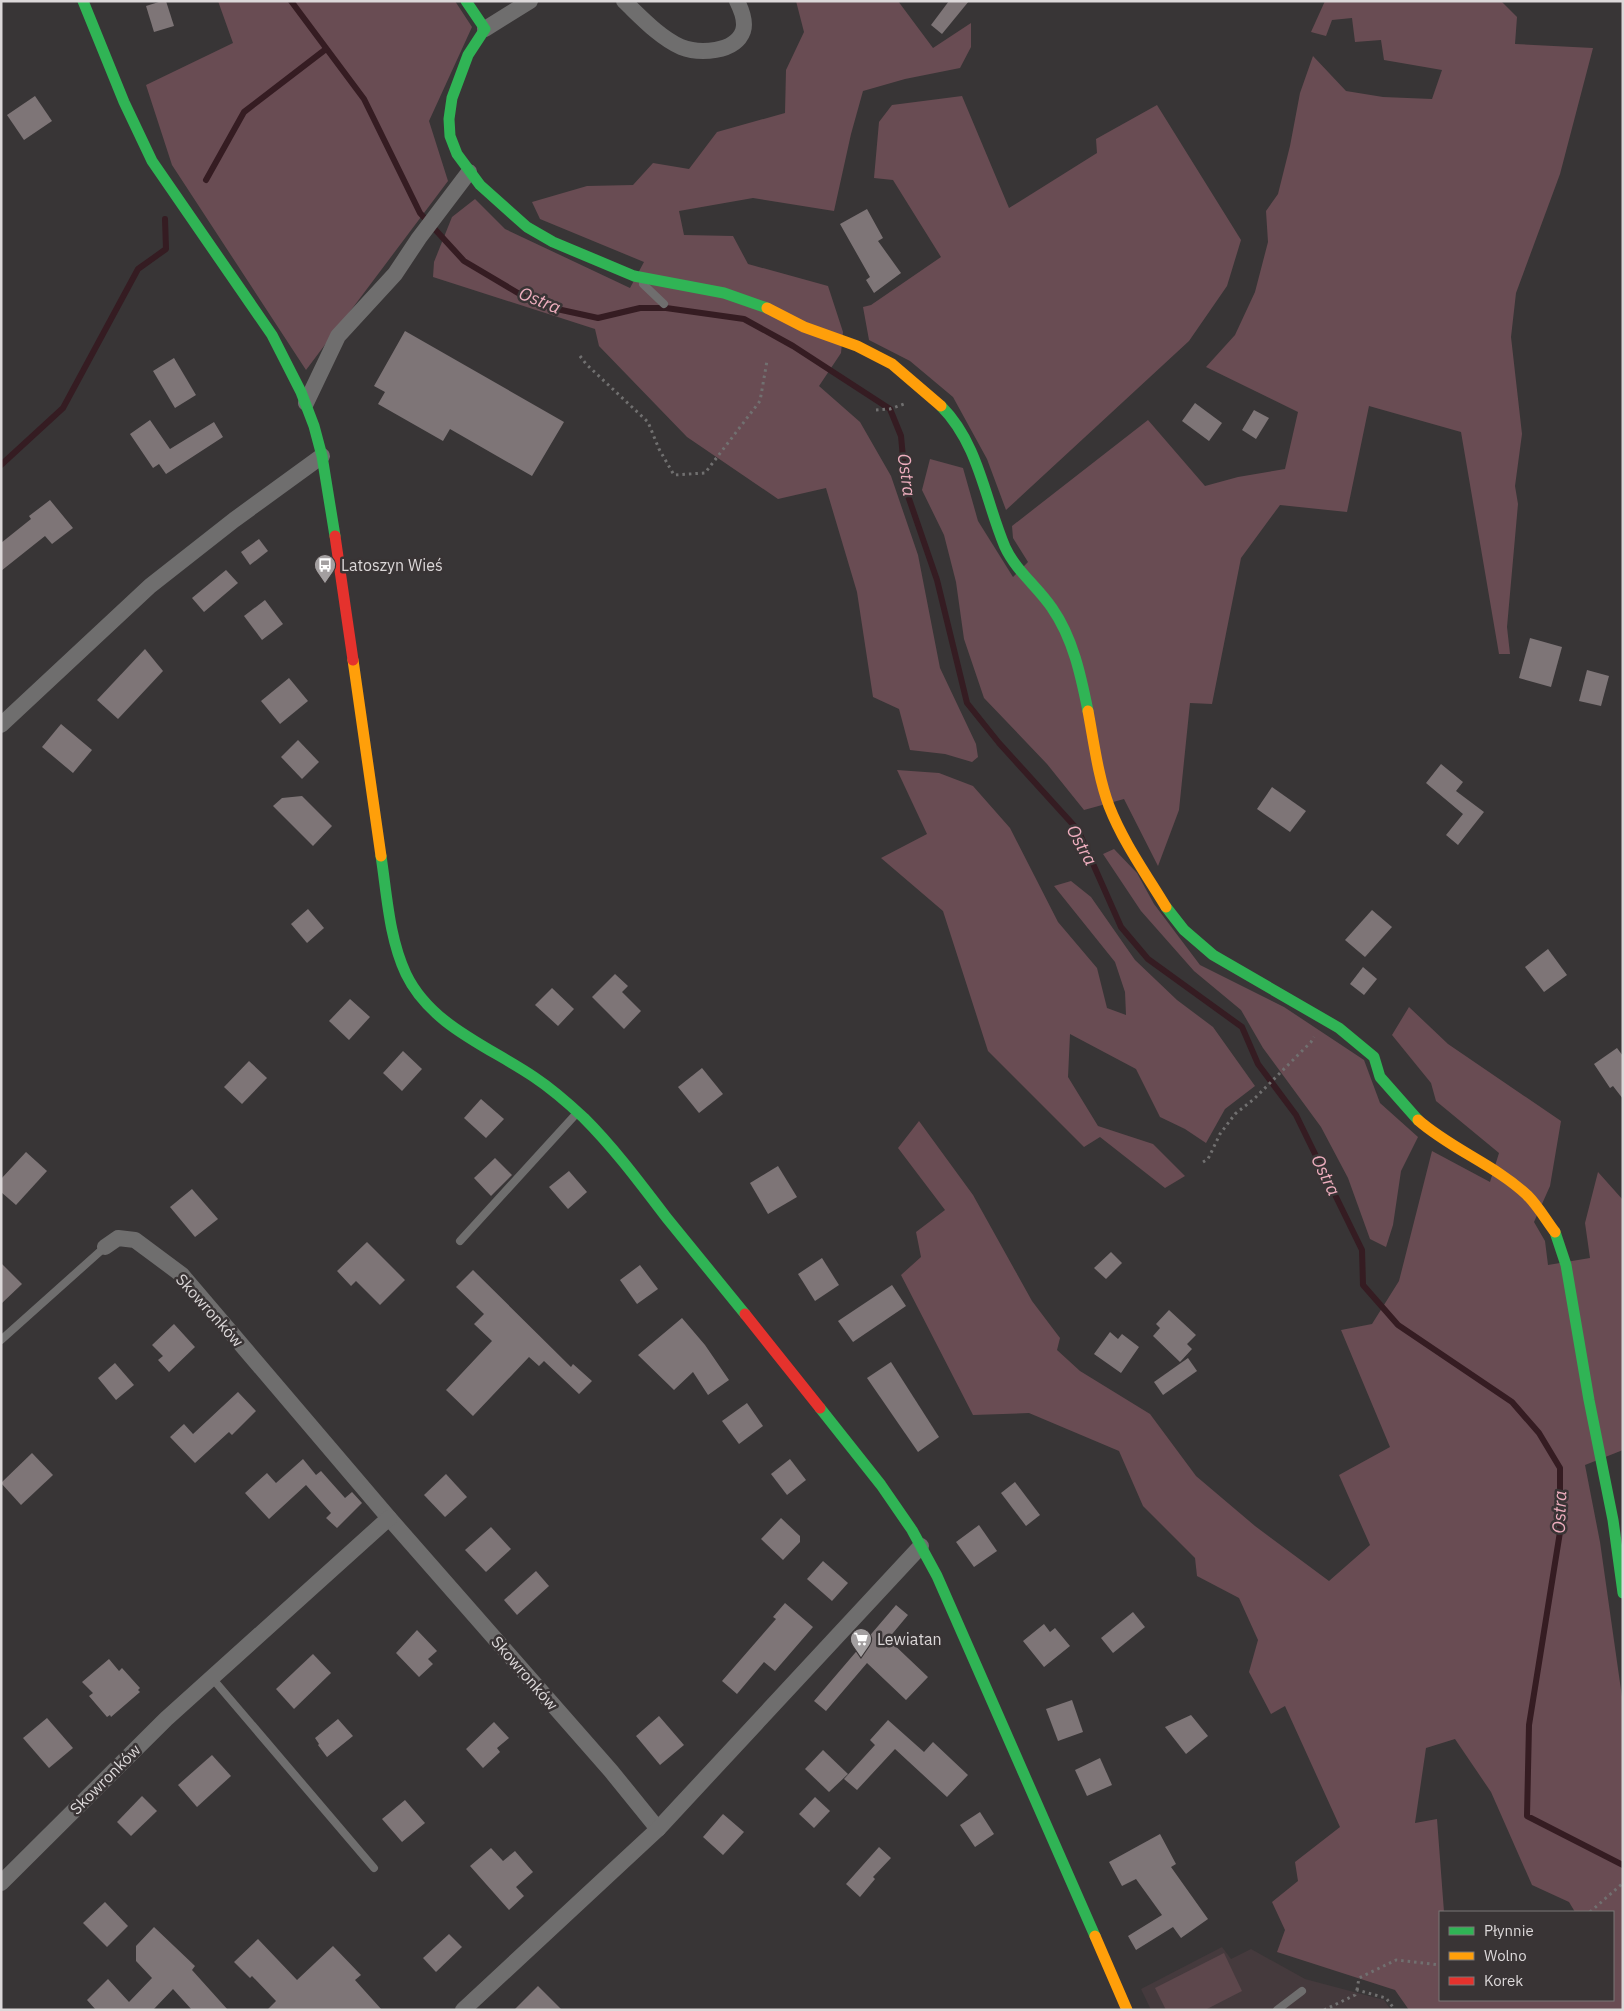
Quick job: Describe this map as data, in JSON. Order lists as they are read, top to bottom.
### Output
{
  "streets": {
    "street": ["Skowronków"]
  },
  "water": ["Ostra"],
  "places": {
    "bus stop": ["Latoszyn Wieś"],
    "supermarket": ["Lewiatan"]
  },
  "legend": ["Płynnie", "Wolno", "Korek"]
}
